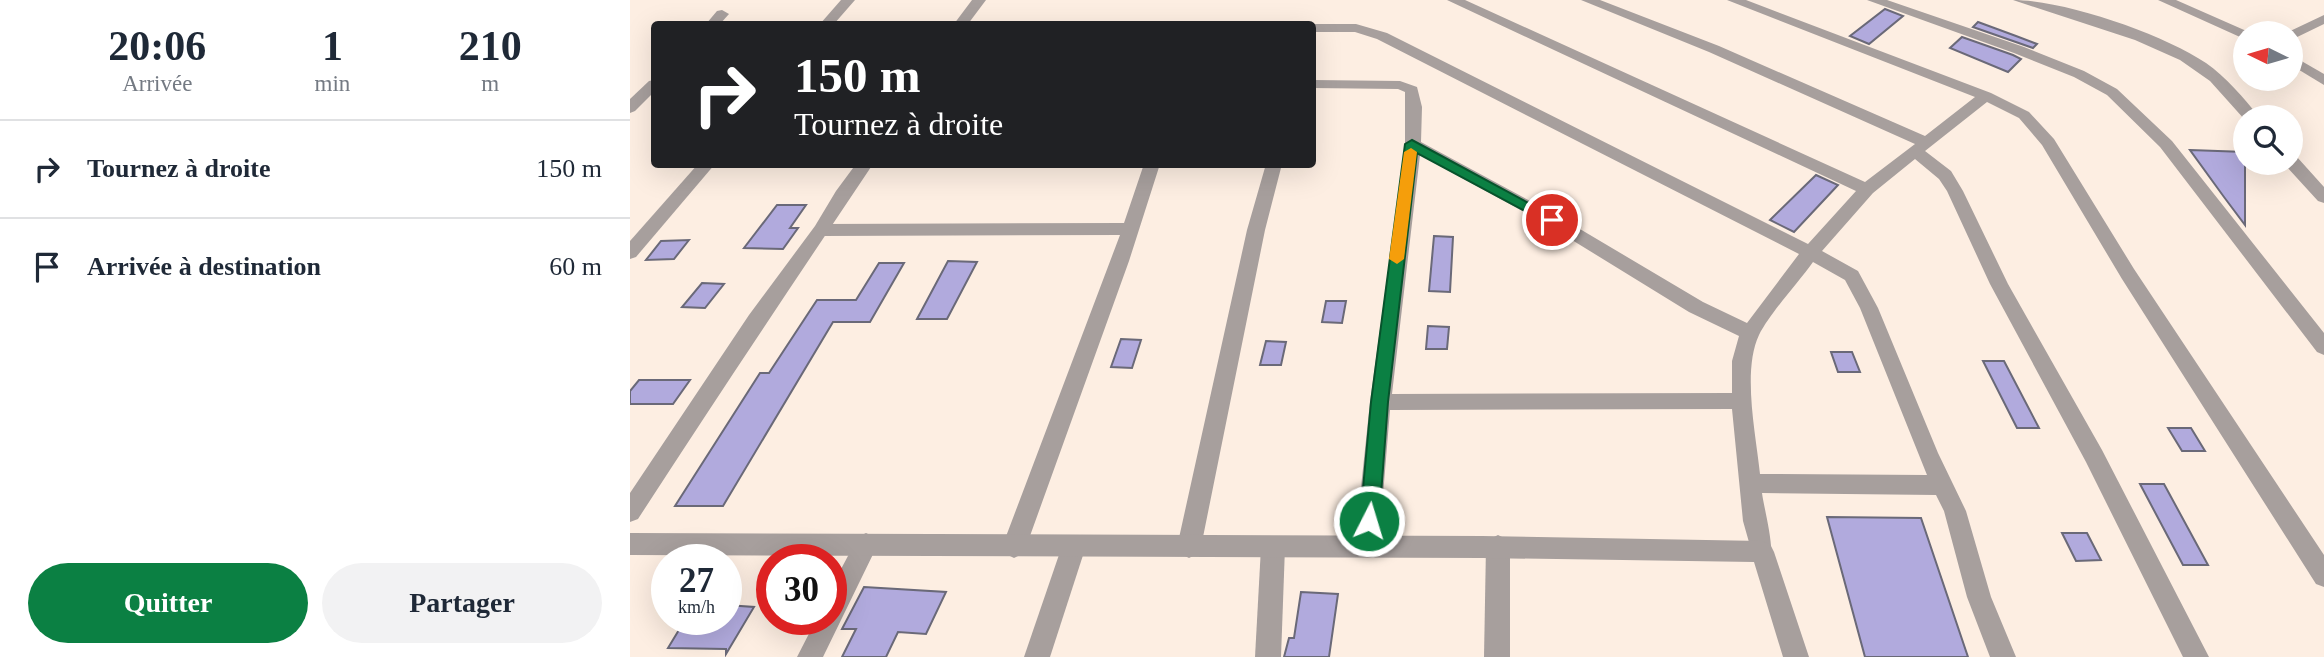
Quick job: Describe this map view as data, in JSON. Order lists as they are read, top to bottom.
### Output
{
  "north": "left",
  "page": {
    "eta": [
      "20:06",
      "Arrivée",
      "1",
      "min",
      "210",
      "m"
    ],
    "turn": ["150 m", "Tournez à droite"],
    "list": [
      {
        "name": "Tournez à droite",
        "value": "150 m"
      },
      {
        "name": "Arrivée à destination",
        "value": "60 m"
      }
    ],
    "speed": "27 km/h",
    "limit": "30",
    "buttons": ["Quitter", "Partager"]
  }
}
